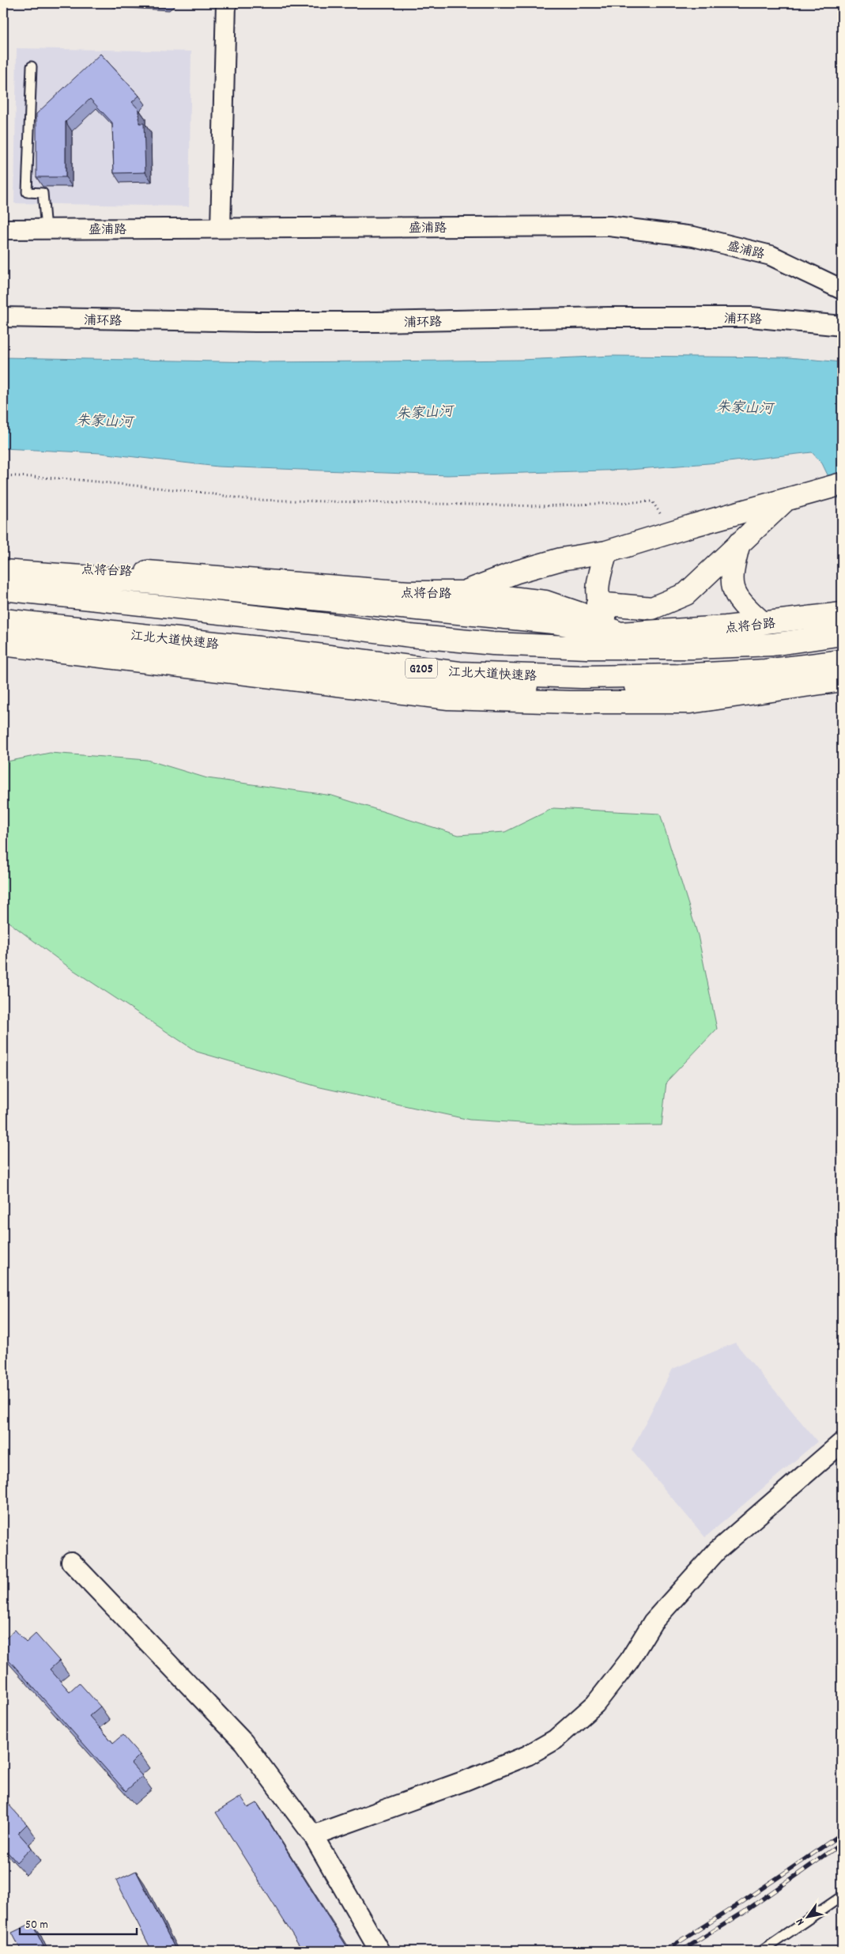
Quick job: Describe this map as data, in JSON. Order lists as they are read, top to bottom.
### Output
{
  "streets": {
    "main road": ["点将台路", "江北大道快速路", "G205"],
    "street": ["盛浦路", "浦环路"]
  },
  "water": ["朱家山河"],
  "scale_bar": "50 m",
  "north": "bottom left"
}
